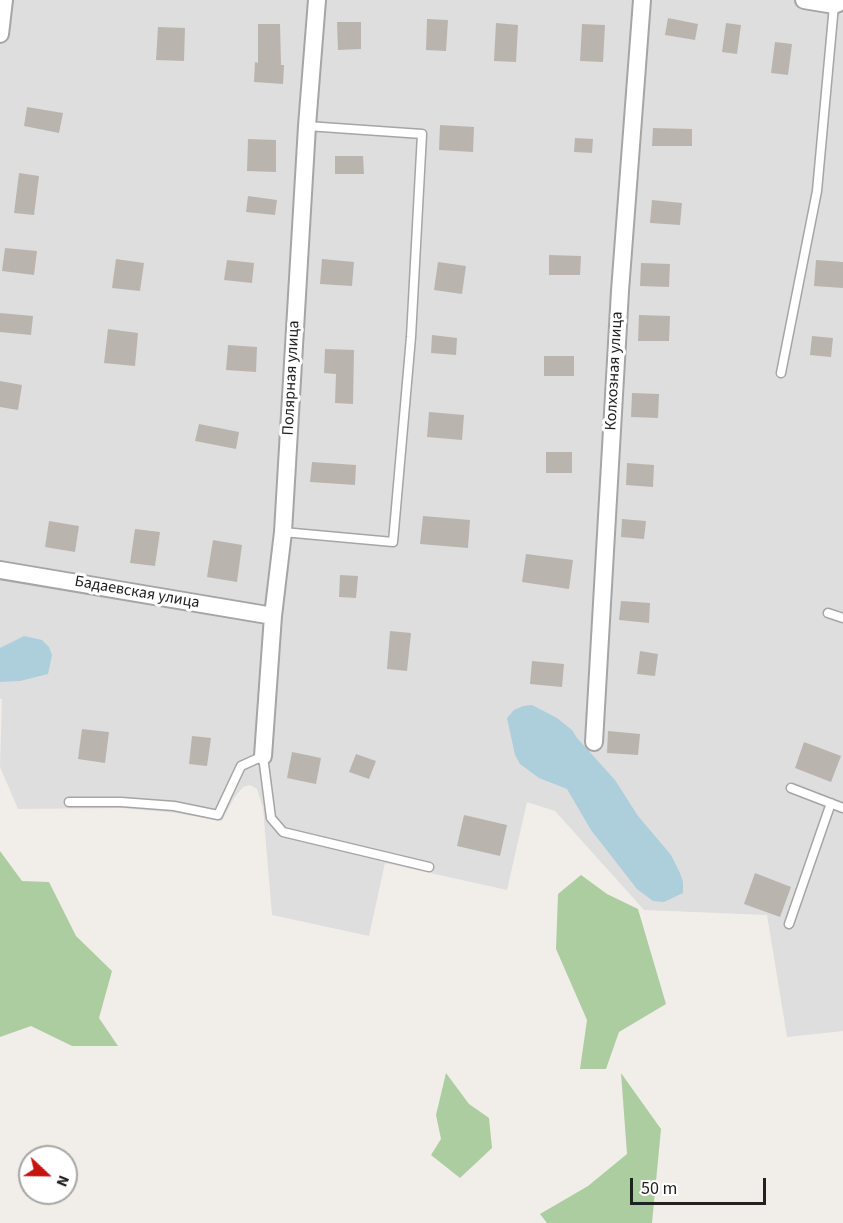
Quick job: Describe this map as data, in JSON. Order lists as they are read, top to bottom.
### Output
{
  "streets": {
    "street": ["Колхозная улица", "Полярная улица", "Бадаевская улица"]
  },
  "crossings": [
    ["Полярная улица", "Бадаевская улица"]
  ],
  "scale_bar": "50 m",
  "north": "right"
}
